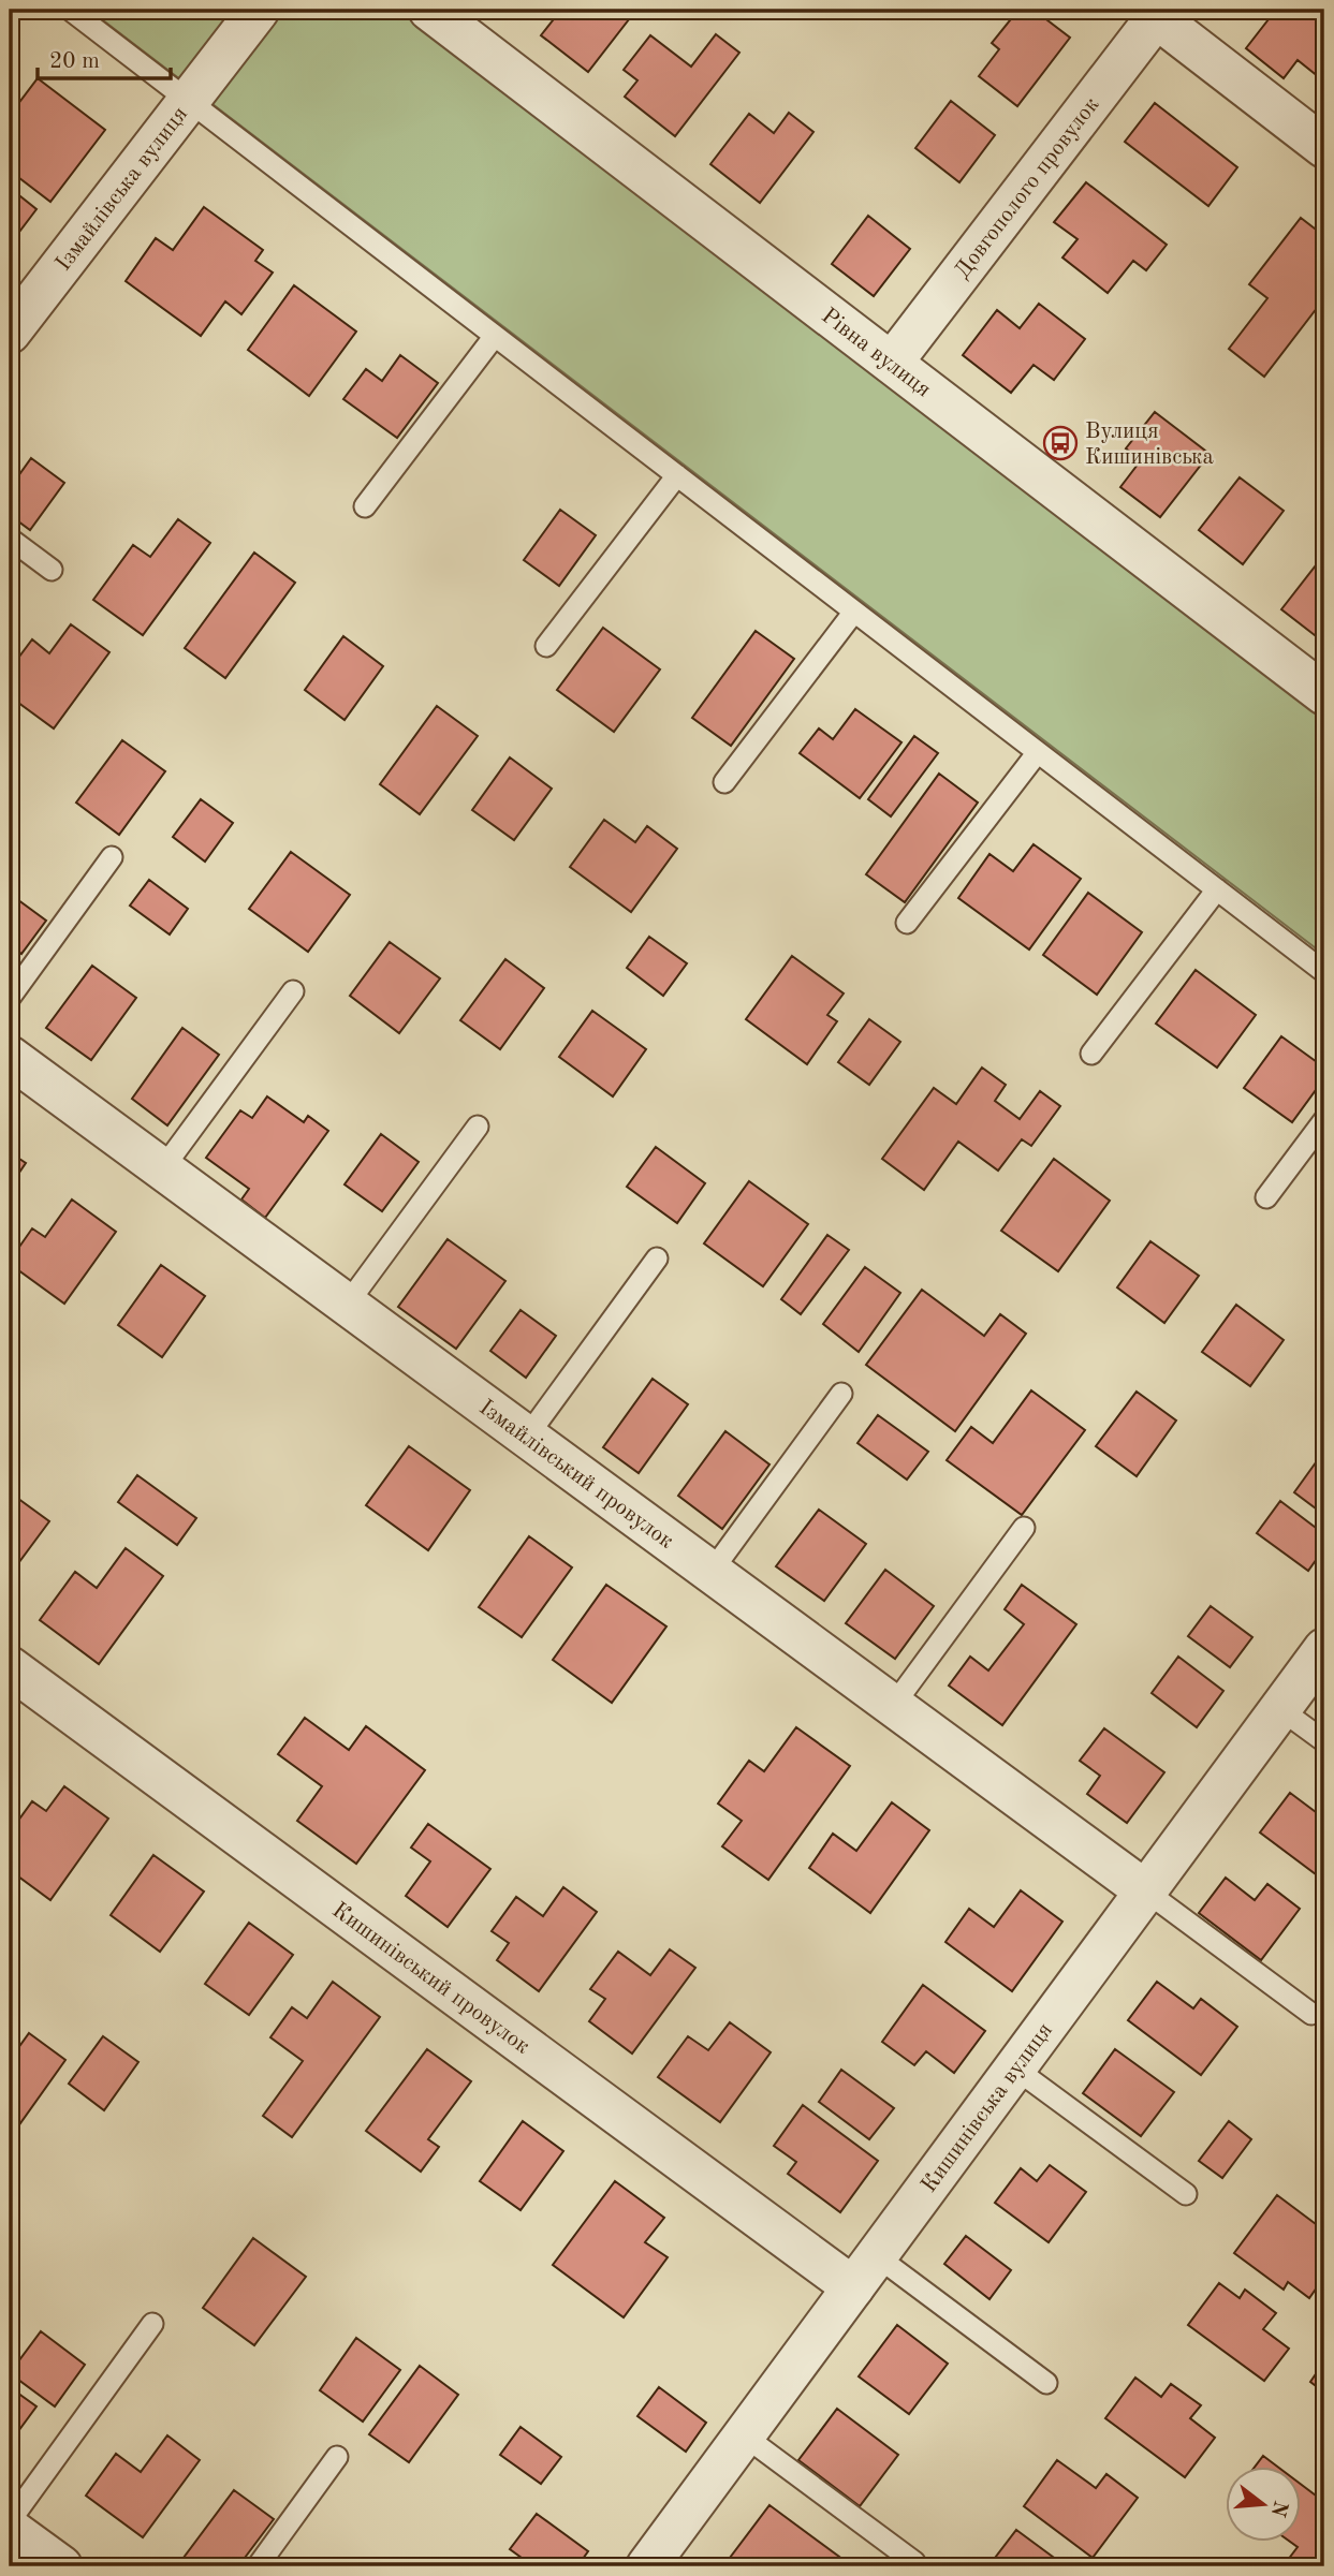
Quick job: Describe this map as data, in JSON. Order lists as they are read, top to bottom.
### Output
{
  "streets": {
    "street": [
      "Довгополого провулок",
      "Ізмайлівська вулиця",
      "Рівна вулиця",
      "Ізмайлівський провулок",
      "Кишинівський провулок",
      "Кишинівська вулиця"
    ]
  },
  "crossings": [
    ["Довгополого провулок", "Рівна вулиця"],
    ["Ізмайлівський провулок", "Кишинівська вулиця"],
    ["Кишинівський провулок", "Кишинівська вулиця"]
  ],
  "places": {
    "bus stop": ["Вулиця Кишинівська"]
  },
  "scale_bar": "20 m",
  "north": "right"
}
